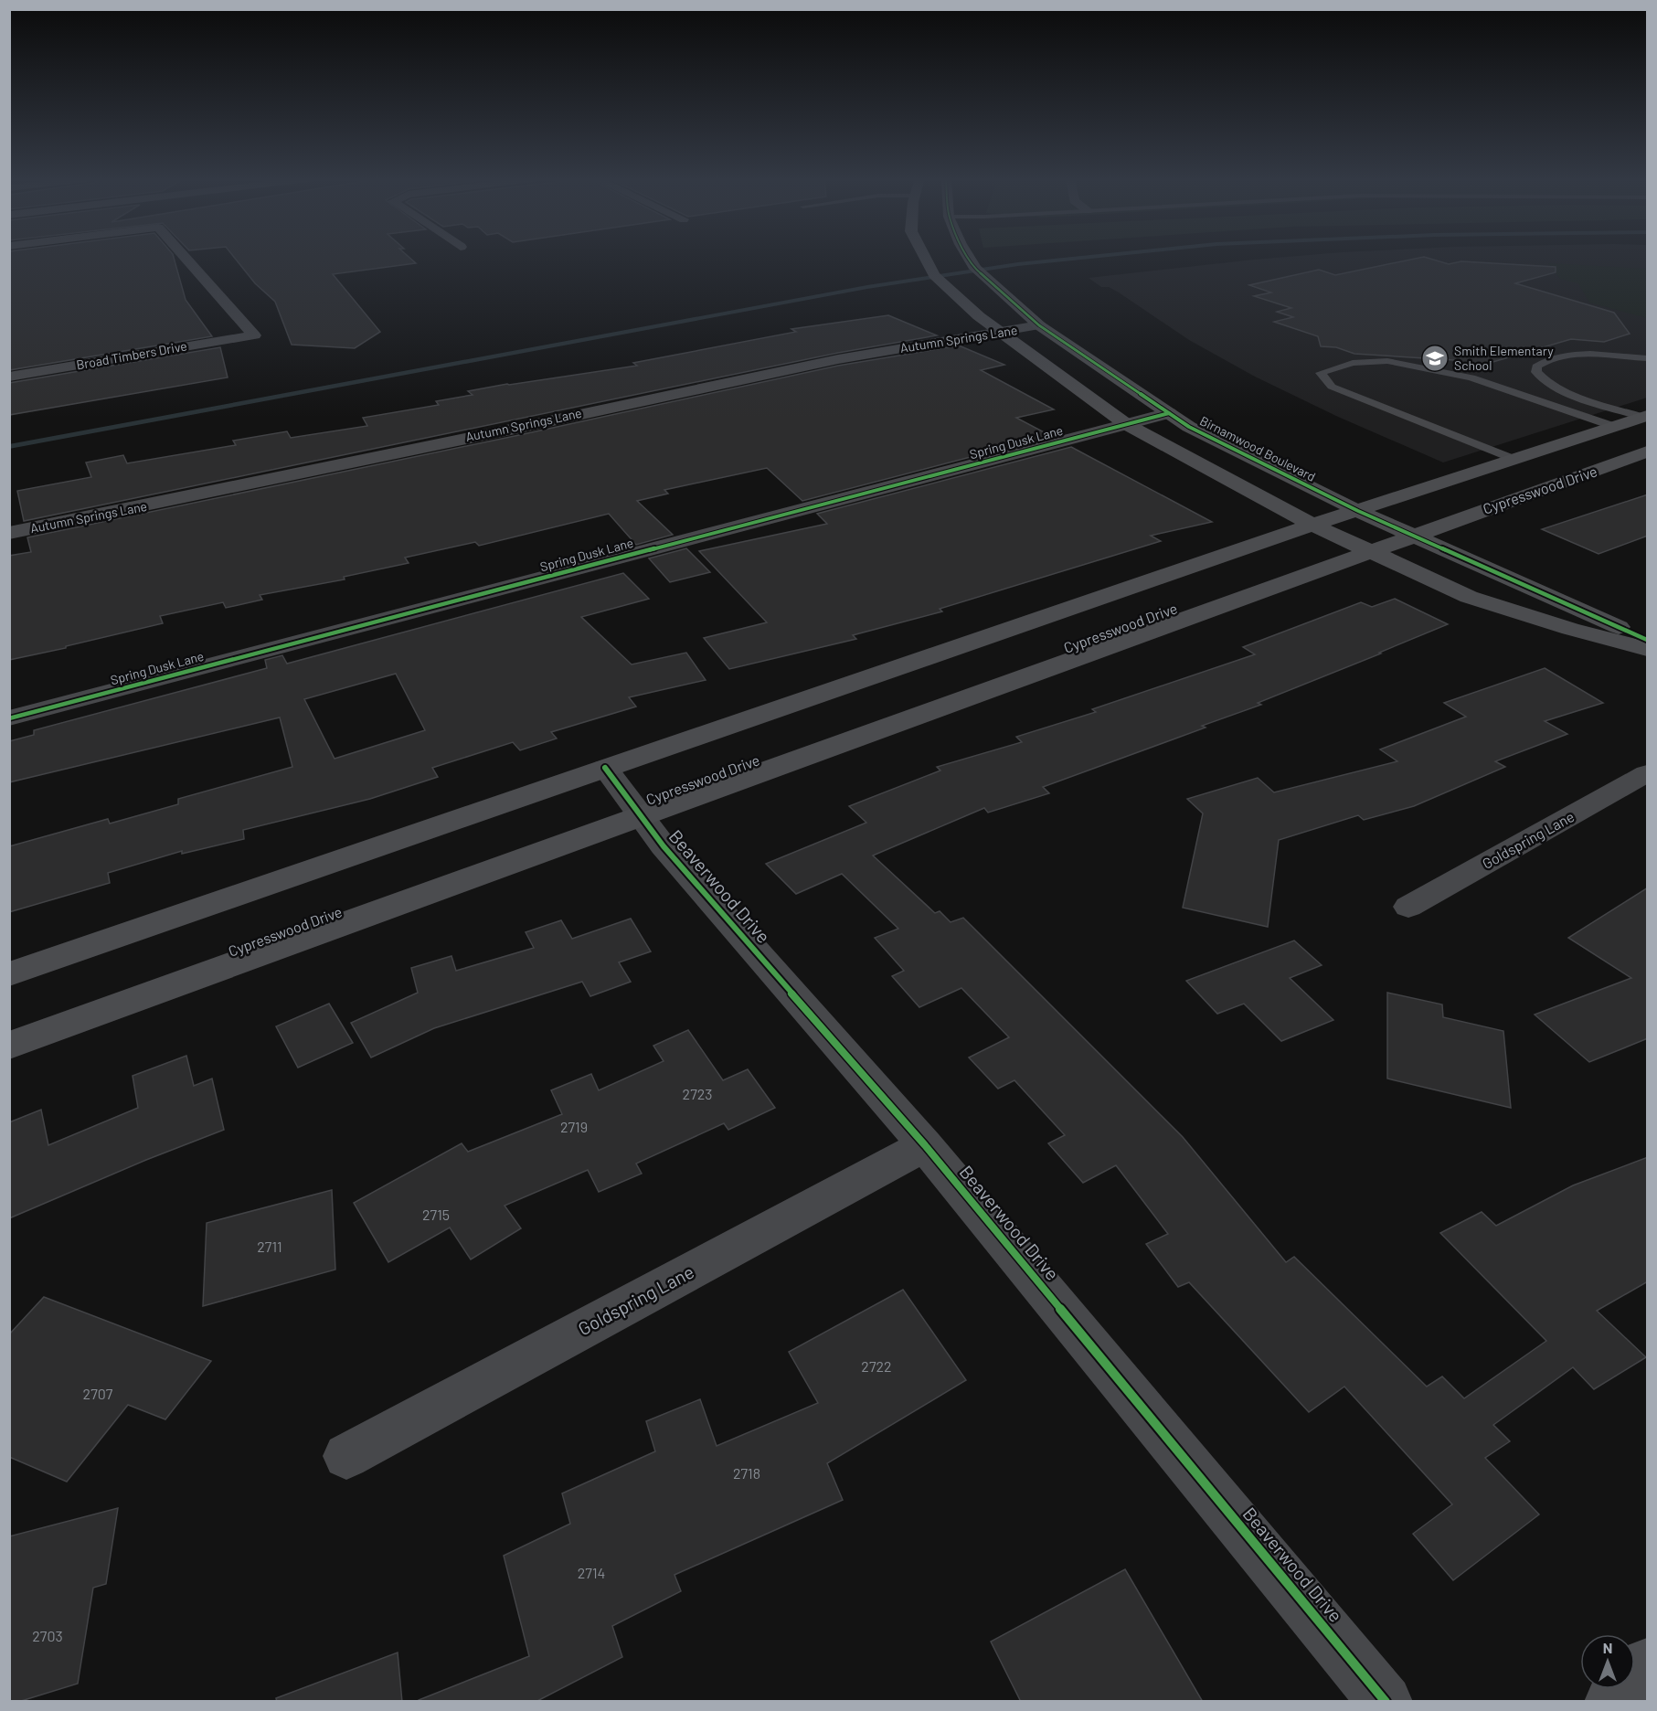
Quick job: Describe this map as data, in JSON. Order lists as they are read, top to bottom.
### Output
{
  "streets": {
    "street": [
      "Autumn Springs Lane",
      "Broad Timbers Drive",
      "Spring Dusk Lane",
      "Birnamwood Boulevard",
      "Cypresswood Drive",
      "Goldspring Lane",
      "Beaverwood Drive"
    ]
  },
  "crossings": [
    ["Autumn Springs Lane", "Birnamwood Boulevard"],
    ["Spring Dusk Lane", "Birnamwood Boulevard"],
    ["Birnamwood Boulevard", "Cypresswood Drive"],
    ["Cypresswood Drive", "Beaverwood Drive"],
    ["Goldspring Lane", "Beaverwood Drive"]
  ],
  "places": {
    "school or university": ["Smith Elementary School"]
  },
  "house_numbers": [
    "2723",
    "2719",
    "2715",
    "2711",
    "2722",
    "2707",
    "2718",
    "2714",
    "2703"
  ],
  "north": "top"
}
